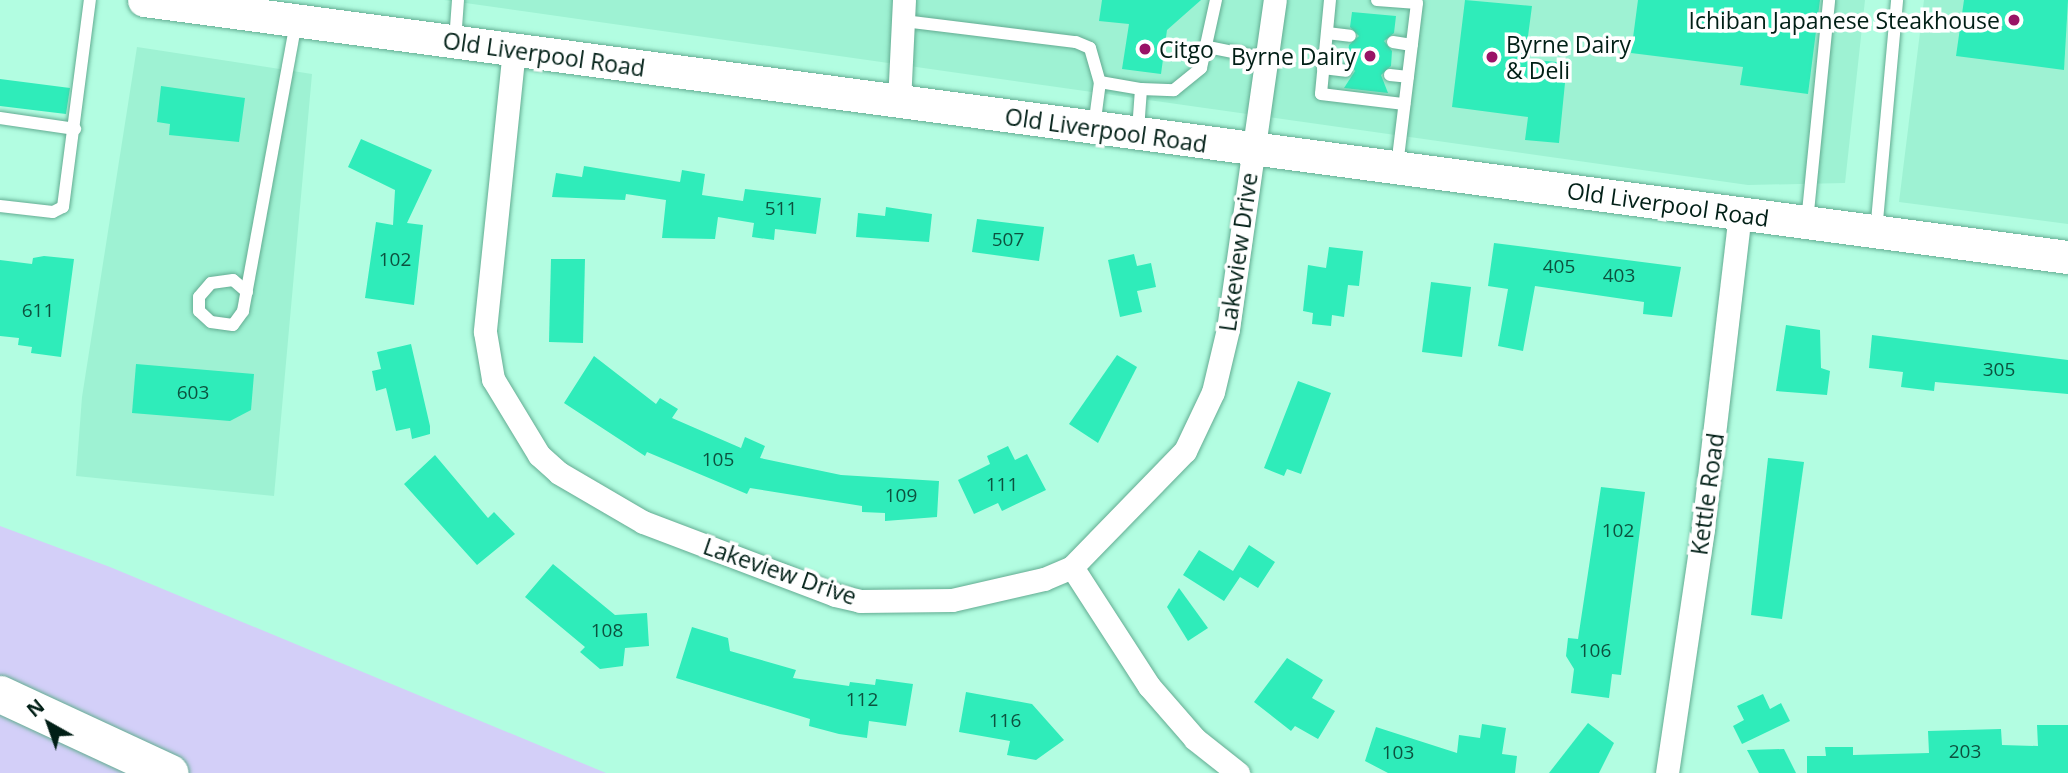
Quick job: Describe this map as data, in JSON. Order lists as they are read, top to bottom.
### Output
{
  "streets": {
    "main road": ["Old Liverpool Road"],
    "street": ["Lakeview Drive", "Kettle Road"]
  },
  "crossings": [
    ["Old Liverpool Road", "Lakeview Drive"],
    ["Old Liverpool Road", "Kettle Road"]
  ],
  "places": [
    "Ichiban Japanese Steakhouse",
    "Citgo",
    "Byrne Dairy",
    "Byrne Dairy & Deli"
  ],
  "house_numbers": [
    "511",
    "507",
    "102",
    "405",
    "403",
    "611",
    "305",
    "603",
    "105",
    "111",
    "109",
    "102",
    "108",
    "106",
    "112",
    "116",
    "203",
    "103"
  ],
  "north": "top left"
}
